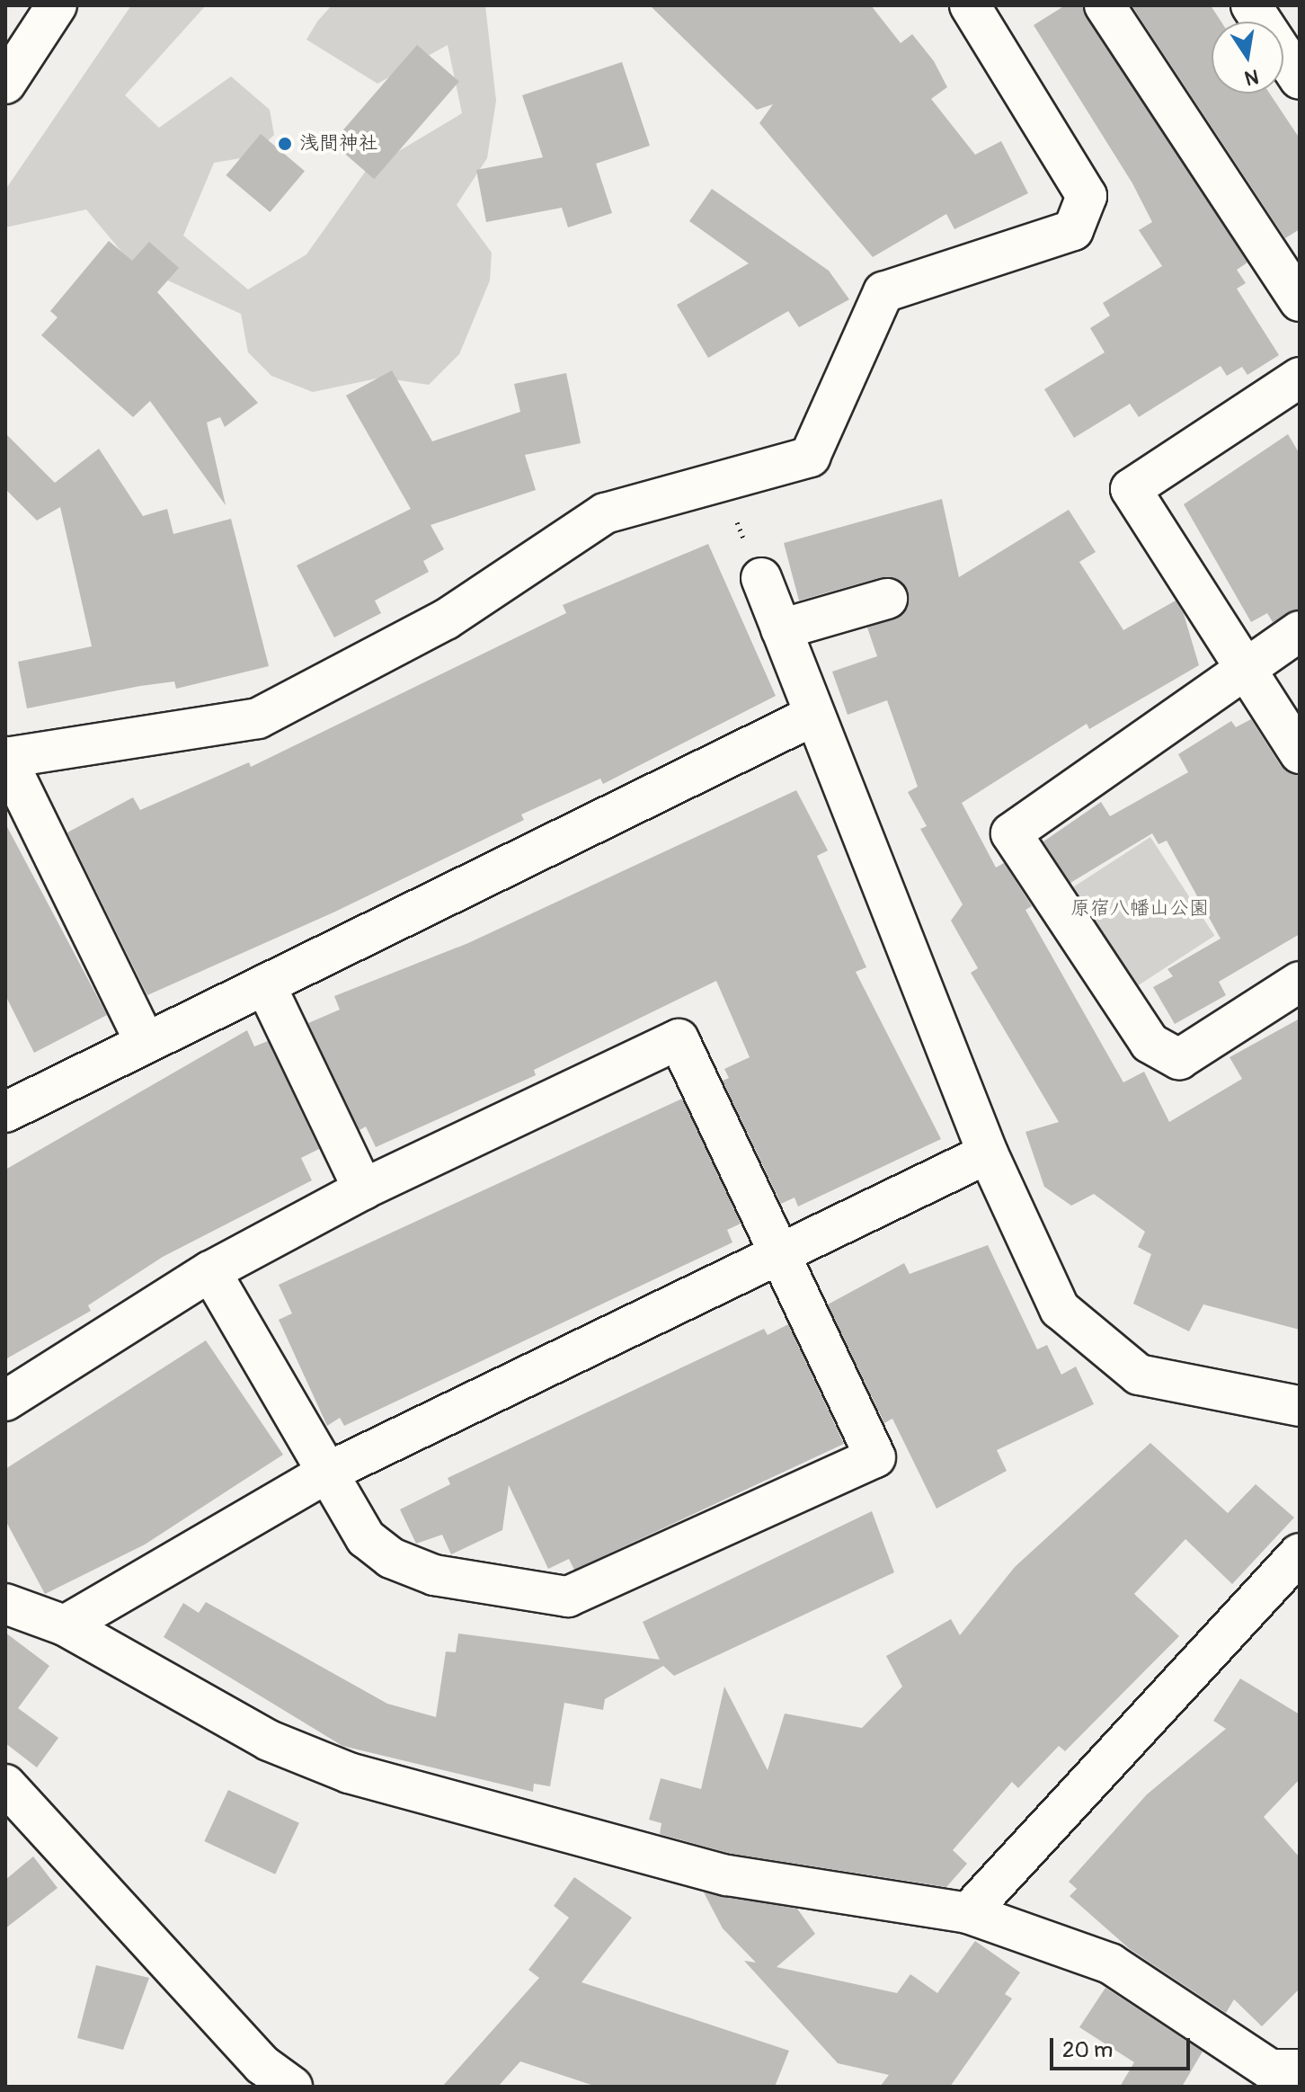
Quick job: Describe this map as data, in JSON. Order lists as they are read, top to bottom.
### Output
{
  "parks": ["原宿八幡山公園"],
  "places": ["浅間神社"],
  "scale_bar": "20 m",
  "north": "bottom"
}
